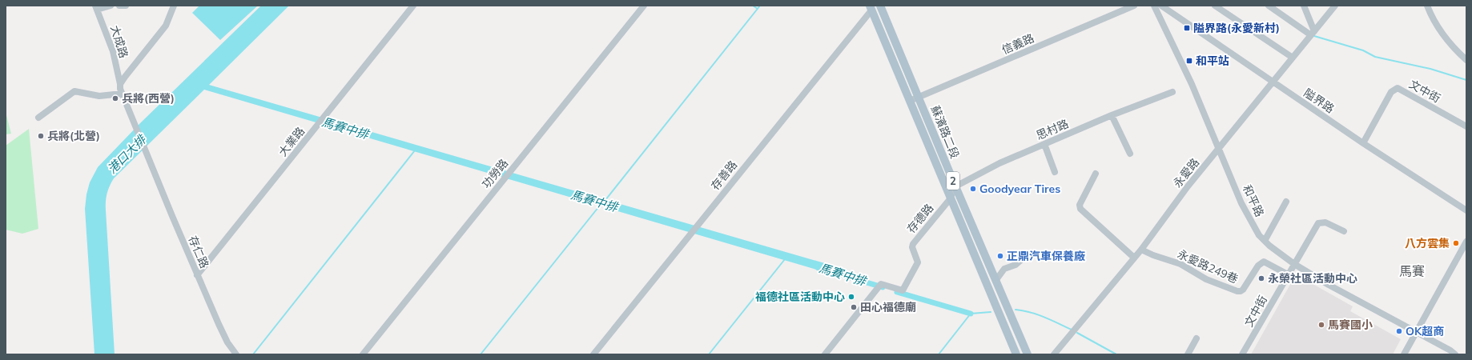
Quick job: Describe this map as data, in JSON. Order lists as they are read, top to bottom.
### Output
{
  "streets": {
    "main road": ["蘇濱路二段", "2"],
    "street": [
      "大成路",
      "信義路",
      "文中街",
      "隘界路",
      "思村路",
      "大業路",
      "永愛路",
      "功勞路",
      "存善路",
      "和平路",
      "存德路",
      "存仁路",
      "永愛路249巷"
    ]
  },
  "crossings": [
    ["信義路", "蘇濱路二段"],
    ["文中街", "隘界路"],
    ["文中街", "和平路"],
    ["文中街", "永愛路249巷"],
    ["隘界路", "永愛路"],
    ["思村路", "蘇濱路二段"],
    ["蘇濱路二段", "存善路"],
    ["蘇濱路二段", "存德路"],
    ["大業路", "存仁路"],
    ["永愛路", "和平路"],
    ["永愛路", "永愛路249巷"]
  ],
  "districts": ["馬賽"],
  "water": ["馬賽中排", "港口大排"],
  "places": {
    "transit": ["隘界路(永愛新村)", "和平站"],
    "other": [
      "兵將(西營)",
      "兵將(北營)",
      "Goodyear Tires",
      "八方雲集",
      "正鼎汽車保養廠",
      "永榮社區活動中心",
      "福德社區活動中心",
      "田心福德廟",
      "馬賽國小",
      "OK超商"
    ]
  }
}
